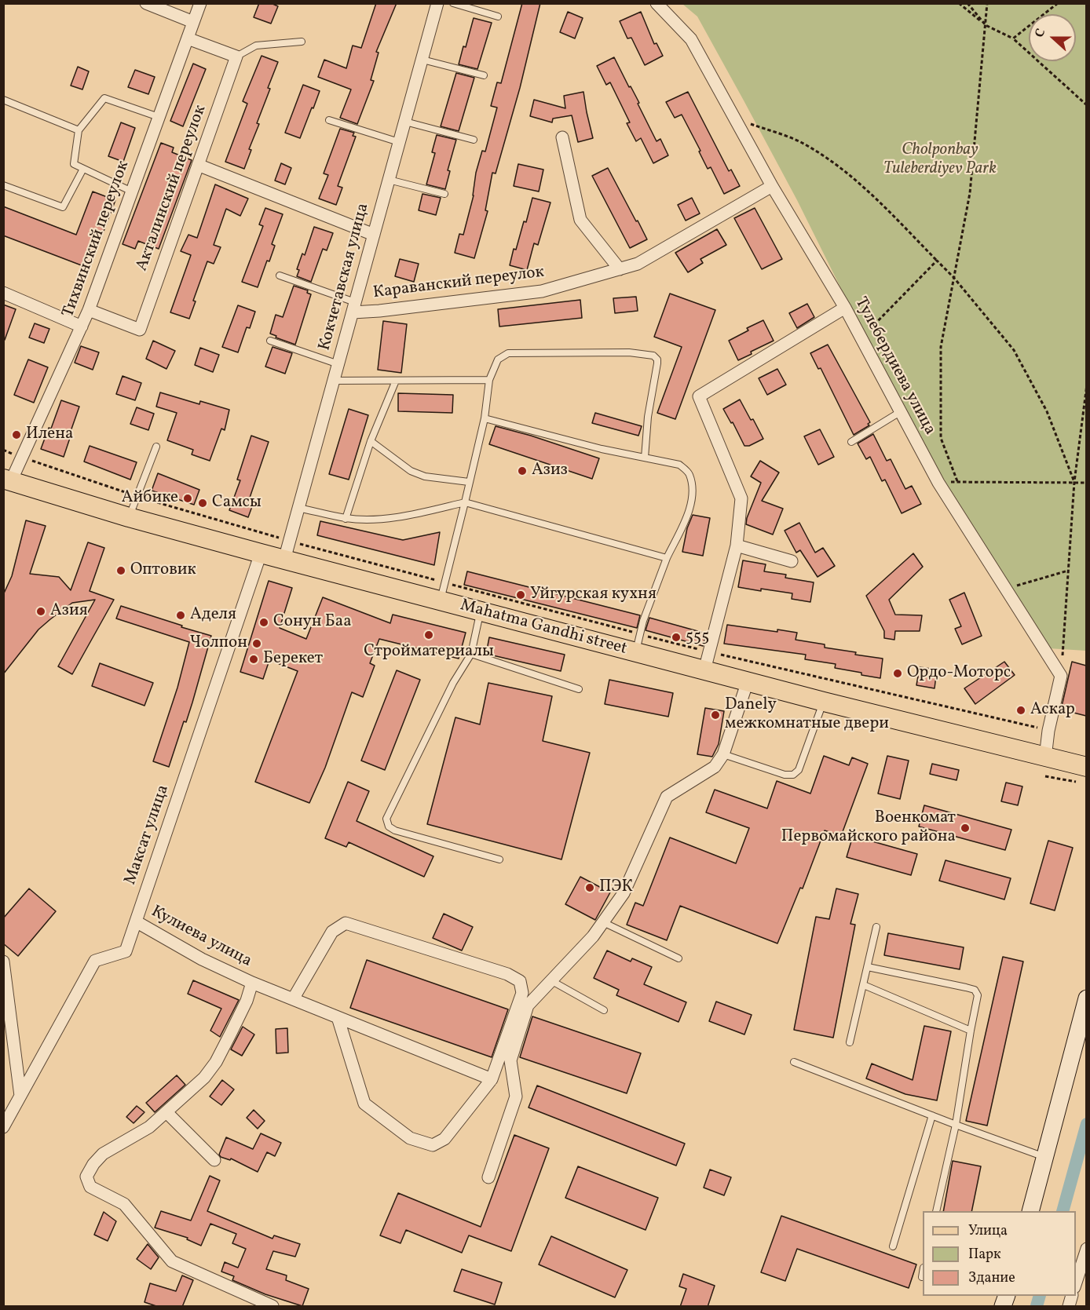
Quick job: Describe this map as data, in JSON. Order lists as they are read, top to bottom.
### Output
{
  "streets": {
    "main road": ["Mahatma Gandhi street"],
    "street": [
      "Акталинский переулок",
      "Тихвинский переулок",
      "Кокчетавская улица",
      "Караванский переулок",
      "Тулебердиева улица",
      "Максат улица",
      "Кулиева улица"
    ]
  },
  "crossings": [
    ["Акталинский переулок", "Тихвинский переулок"],
    ["Тихвинский переулок", "Mahatma Gandhi street"],
    ["Кокчетавская улица", "Караванский переулок"],
    ["Кокчетавская улица", "Mahatma Gandhi street"],
    ["Караванский переулок", "Тулебердиева улица"],
    ["Тулебердиева улица", "Mahatma Gandhi street"],
    ["Mahatma Gandhi street", "Максат улица"],
    ["Максат улица", "Кулиева улица"]
  ],
  "parks": ["Cholponbay Tuleberdiyev Park"],
  "places": [
    "Илена",
    "Азиз",
    "Айбике",
    "Самсы",
    "Оптовик",
    "Уйгурская кухня",
    "Азия",
    "Аделя",
    "Сонун Баа",
    "Стройматериалы",
    "555",
    "Чолпон",
    "Берекет",
    "Ордо-Моторс",
    "Аскар",
    "Danely межкомнатные двери",
    "Военкомат Первомайского района",
    "ПЭК"
  ],
  "legend": ["Улица", "Парк", "Здание"],
  "north": "left"
}
